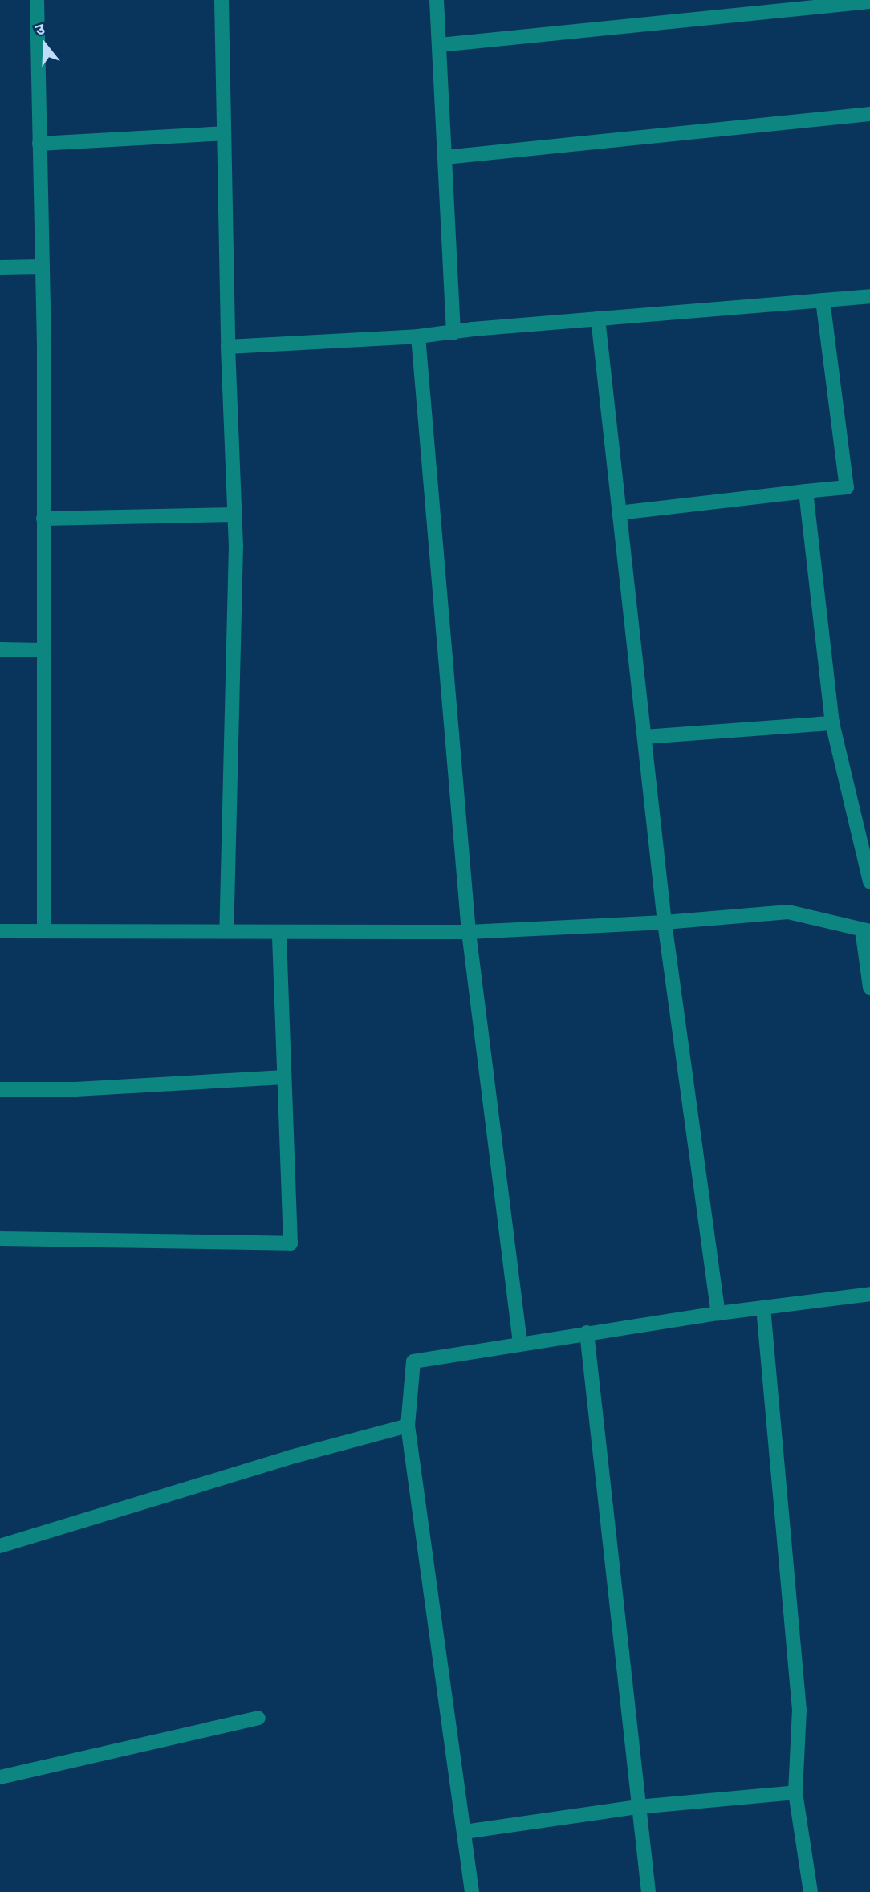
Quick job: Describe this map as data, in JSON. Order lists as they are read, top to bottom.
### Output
{
  "north": "top"
}
